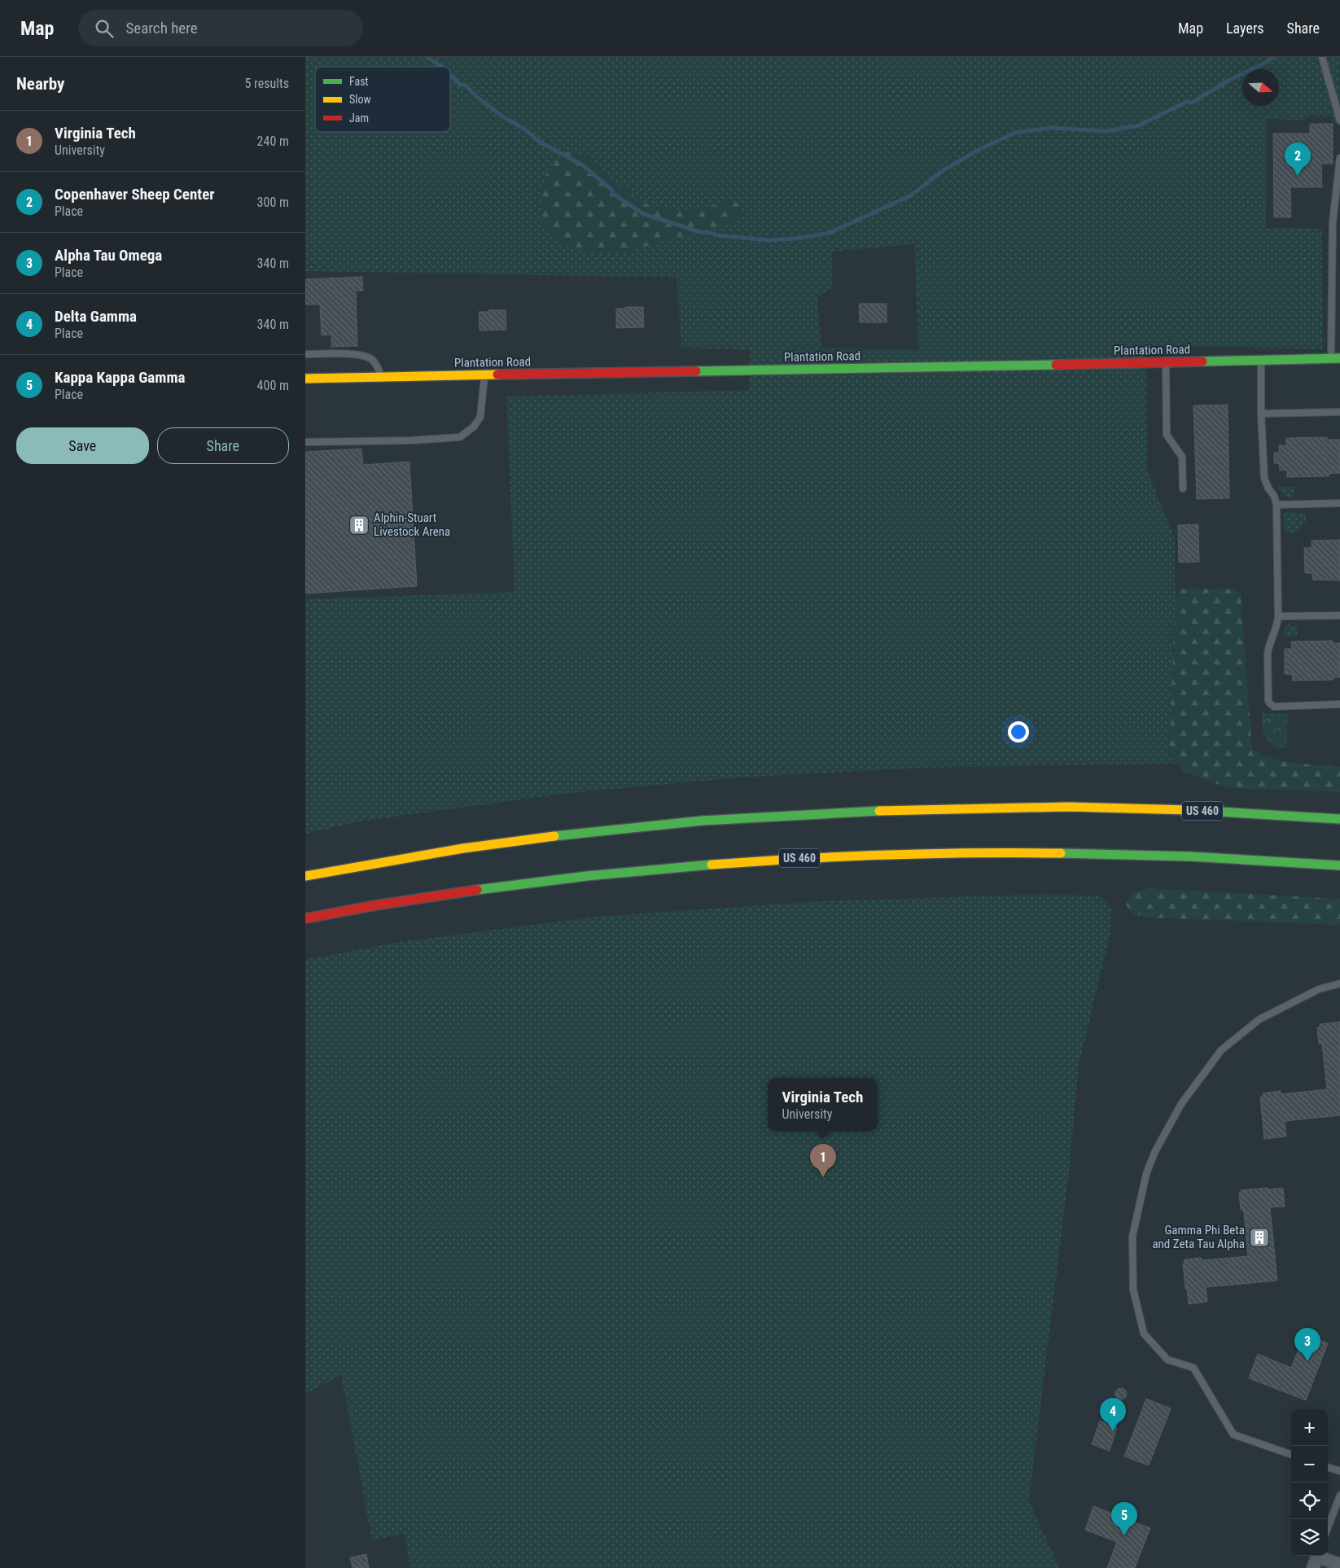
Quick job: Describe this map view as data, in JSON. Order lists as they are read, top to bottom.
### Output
{
  "streets": {
    "main road": ["Plantation Road", "US 460"]
  },
  "places": {
    "building": ["Alphin-Stuart Livestock Arena", "Gamma Phi Beta and Zeta Tau Alpha"]
  },
  "legend": ["Fast", "Slow", "Jam"],
  "north": "right",
  "page": {
    "header": "Map",
    "search": "Search here",
    "nav": ["Map", "Layers", "Share"],
    "heading": ["Nearby", "5 results"],
    "list": [
      {
        "mark": "1",
        "name": "Virginia Tech",
        "note": "University",
        "value": "240 m"
      },
      {
        "mark": "2",
        "name": "Copenhaver Sheep Center",
        "note": "Place",
        "value": "300 m"
      },
      {
        "mark": "3",
        "name": "Alpha Tau Omega",
        "note": "Place",
        "value": "340 m"
      },
      {
        "mark": "4",
        "name": "Delta Gamma",
        "note": "Place",
        "value": "340 m"
      },
      {
        "mark": "5",
        "name": "Kappa Kappa Gamma",
        "note": "Place",
        "value": "400 m"
      }
    ],
    "pins": [
      "2",
      "1",
      "3",
      "4",
      "5"
    ],
    "buttons": ["Save", "Share"],
    "popup": ["Virginia Tech", "University"],
    "map_buttons": ["+", "−"]
  }
}
